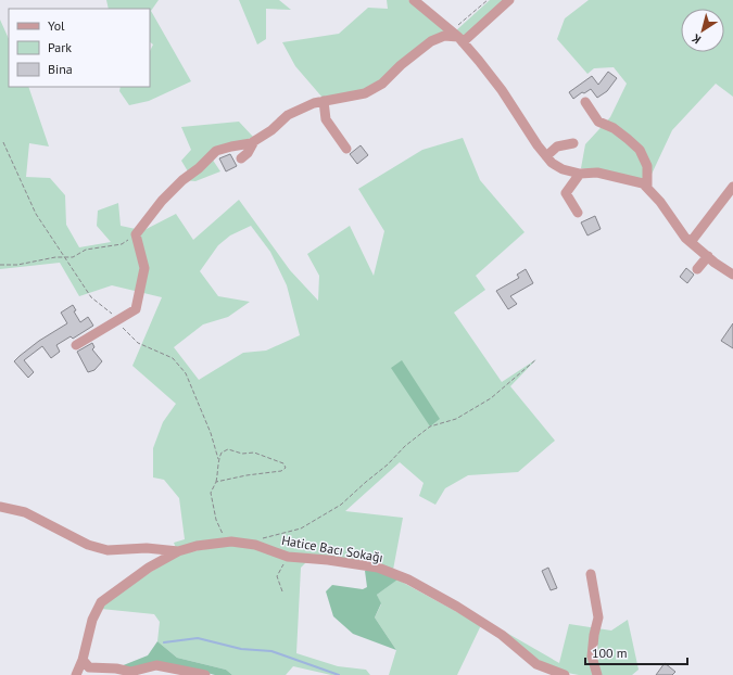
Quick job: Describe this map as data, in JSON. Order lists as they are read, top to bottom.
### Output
{
  "streets": {
    "street": ["Hatice Bacı Sokağı"]
  },
  "legend": ["Yol", "Park", "Bina"],
  "scale_bar": "100 m",
  "north": "bottom left"
}
